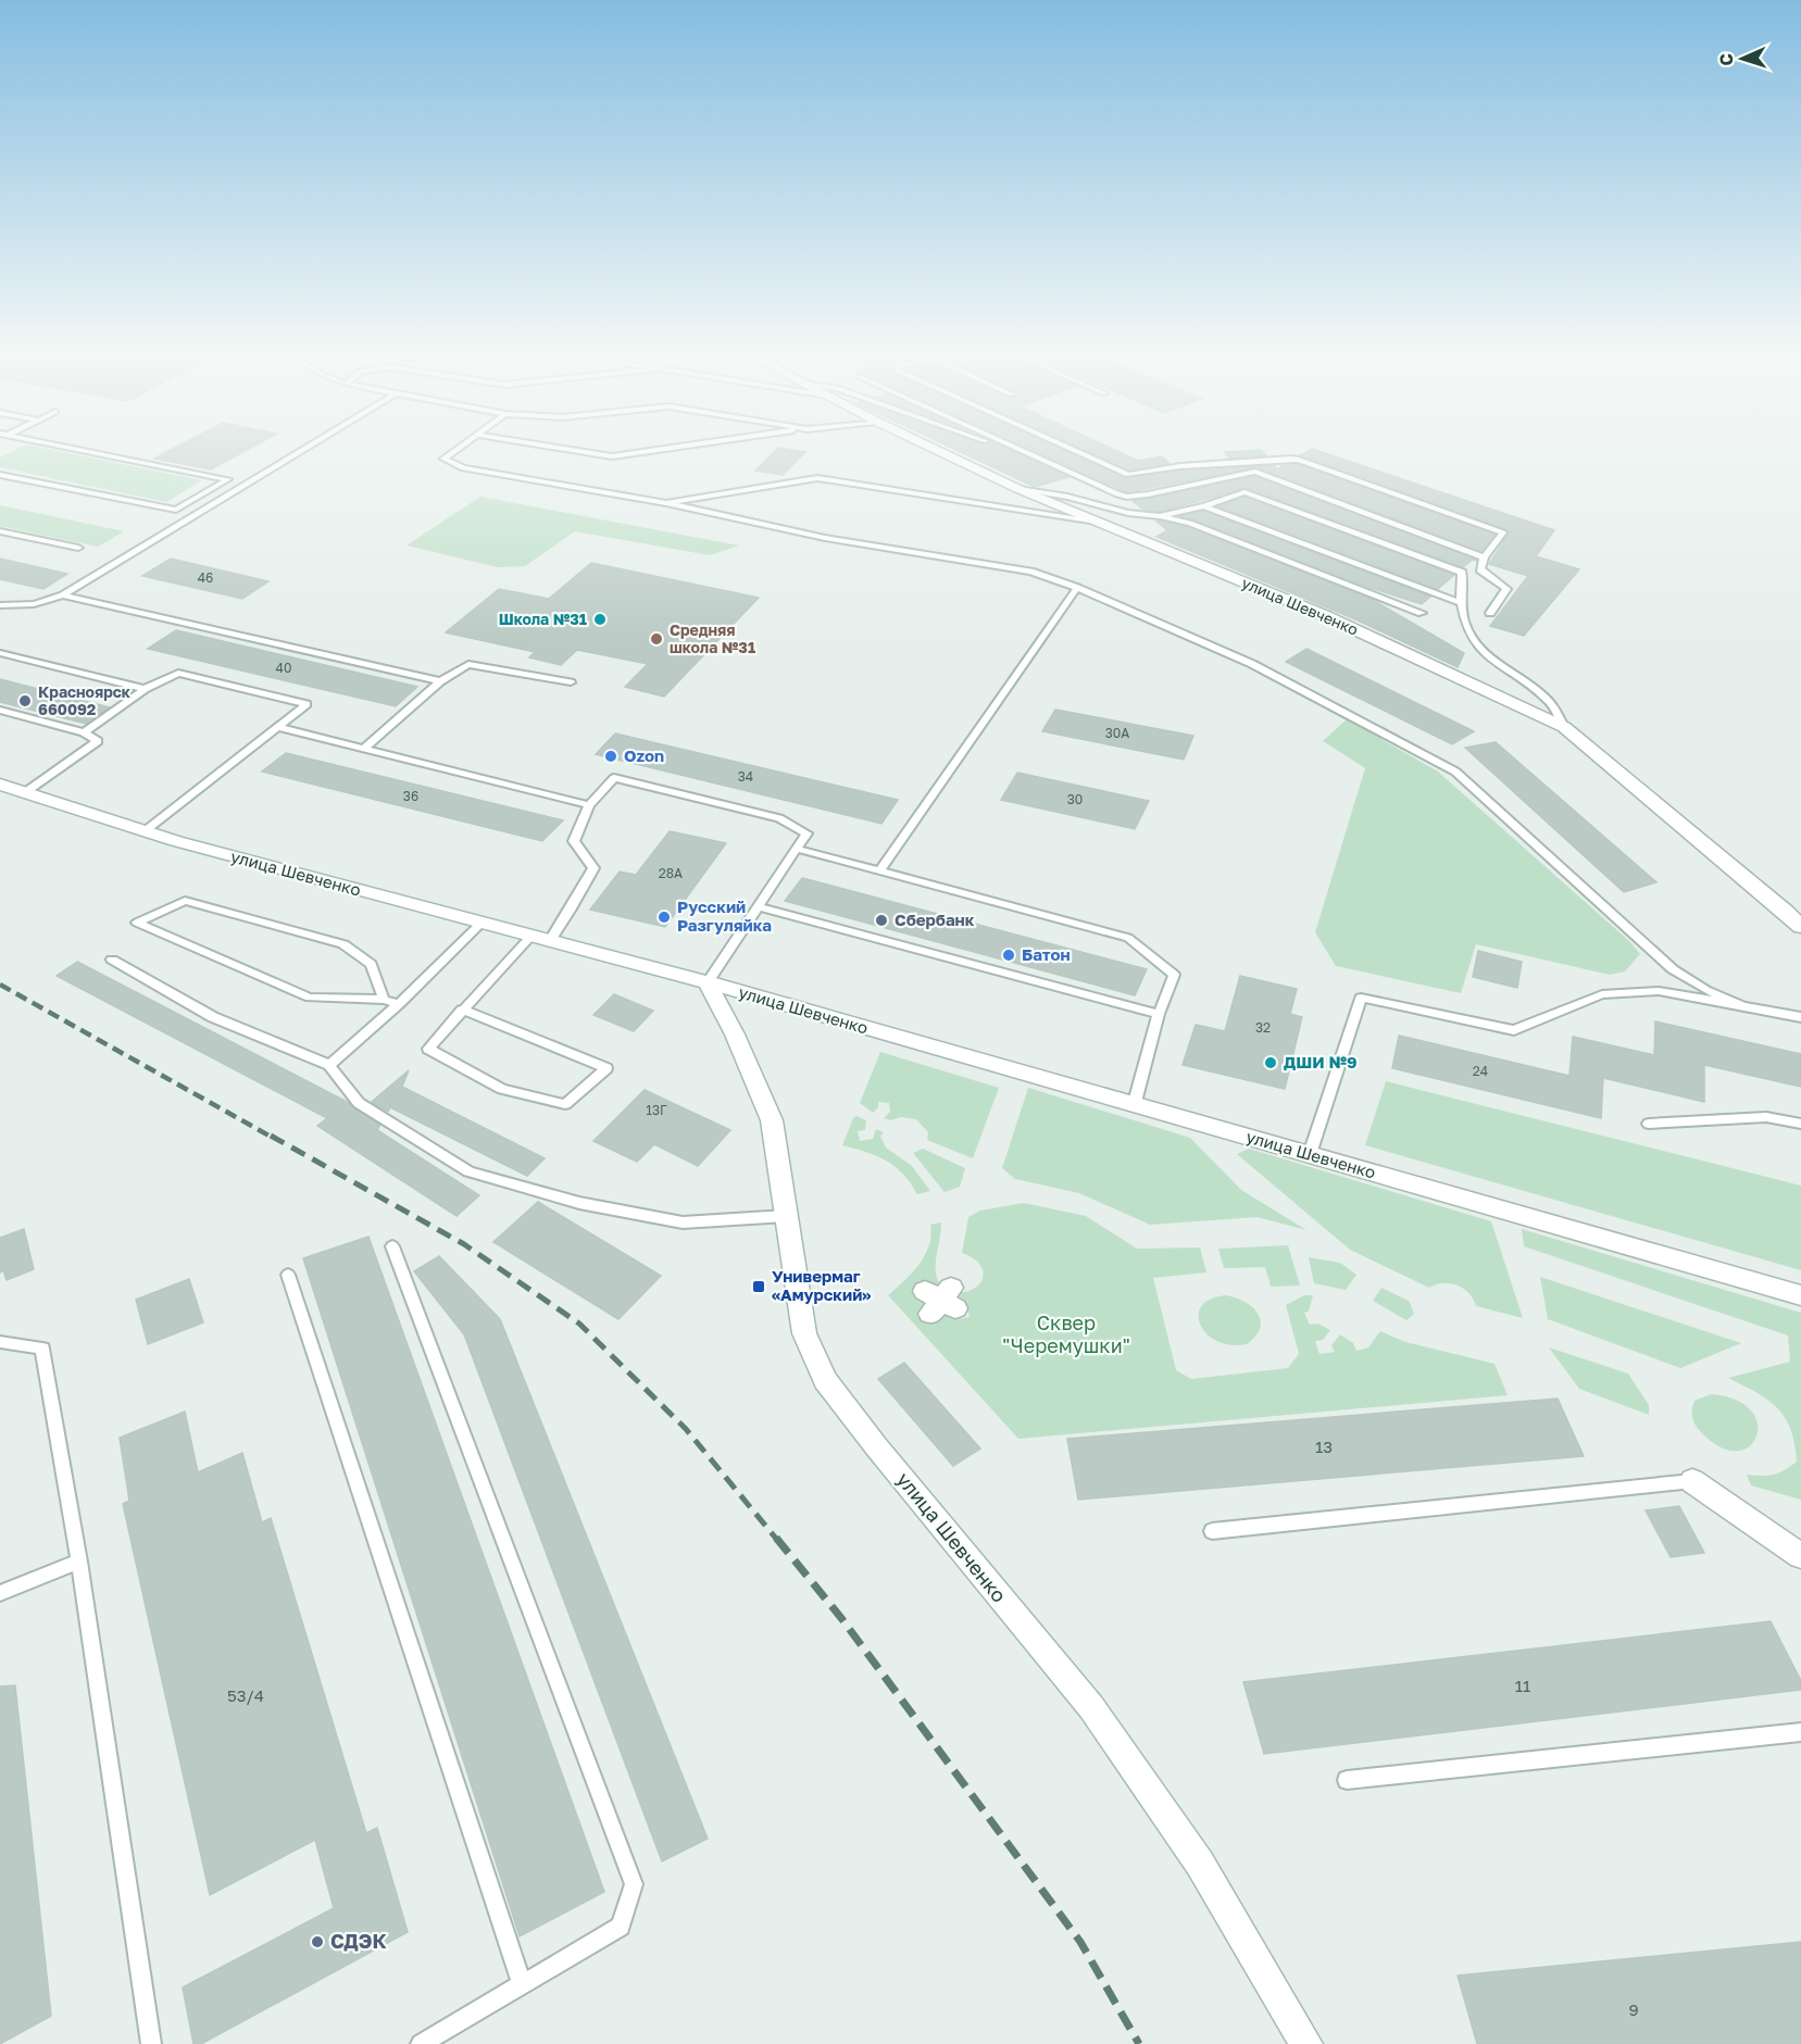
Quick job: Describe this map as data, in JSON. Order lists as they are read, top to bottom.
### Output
{
  "streets": {
    "street": ["улица Шевченко"]
  },
  "parks": ["Сквер \"Черемушки\""],
  "places": {
    "other": [
      "Школа №31",
      "Средняя школа №31",
      "Красноярск 660092",
      "Ozon",
      "Русский Разгуляйка",
      "Сбербанк",
      "Батон",
      "ДШИ №9",
      "СДЭК"
    ],
    "transit": ["Универмаг «Амурский»"]
  },
  "house_numbers": [
    "46",
    "40",
    "30А",
    "34",
    "36",
    "30",
    "28А",
    "32",
    "24",
    "13Г",
    "13",
    "11",
    "53/4",
    "9"
  ],
  "north": "left"
}
